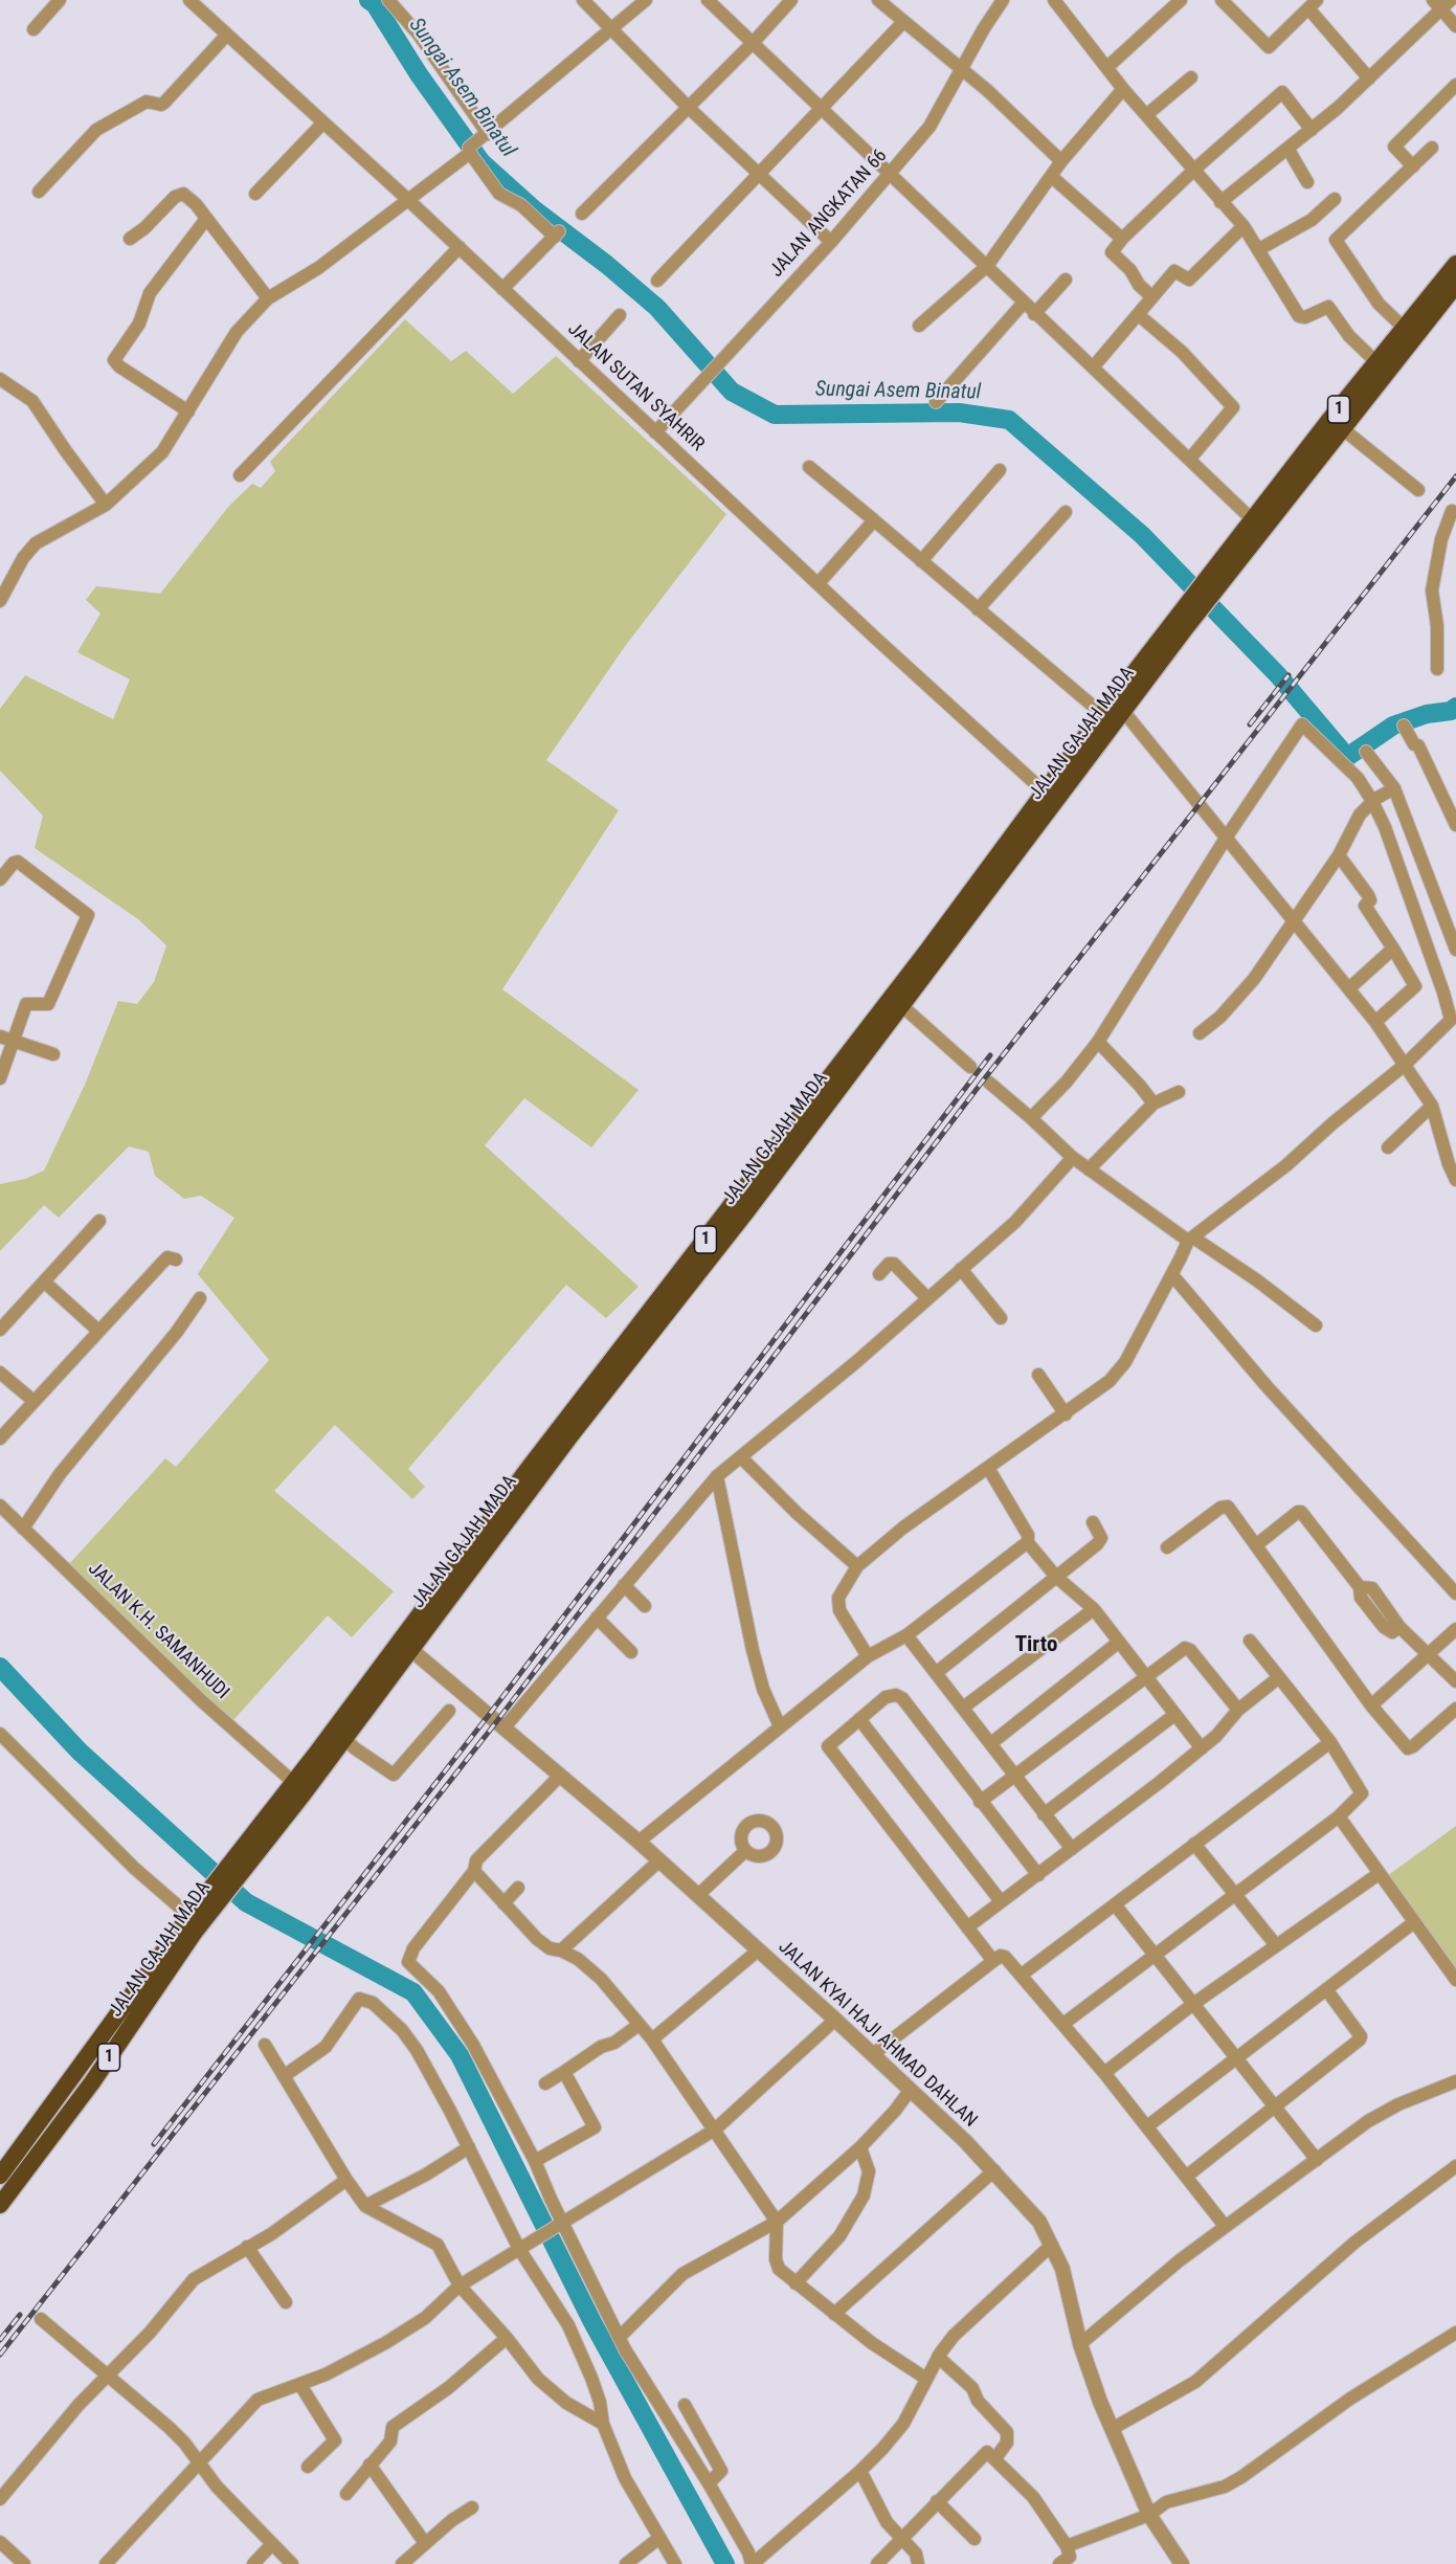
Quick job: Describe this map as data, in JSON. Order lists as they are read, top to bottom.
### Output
{
  "streets": {
    "highway": ["1", "JALAN GAJAH MADA"],
    "street": [
      "JALAN ANGKATAN 66",
      "JALAN SUTAN SYAHRIR",
      "JALAN K.H. SAMANHUDI",
      "JALAN KYAI HAJI AHMAD DAHLAN"
    ]
  },
  "crossings": [
    ["JALAN ANGKATAN 66", "JALAN SUTAN SYAHRIR"],
    ["JALAN SUTAN SYAHRIR", "JALAN GAJAH MADA"],
    ["JALAN GAJAH MADA", "JALAN K.H. SAMANHUDI"],
    ["JALAN GAJAH MADA", "JALAN KYAI HAJI AHMAD DAHLAN"]
  ],
  "districts": ["Tirto"],
  "water": ["Sungai Asem Binatul"]
}
